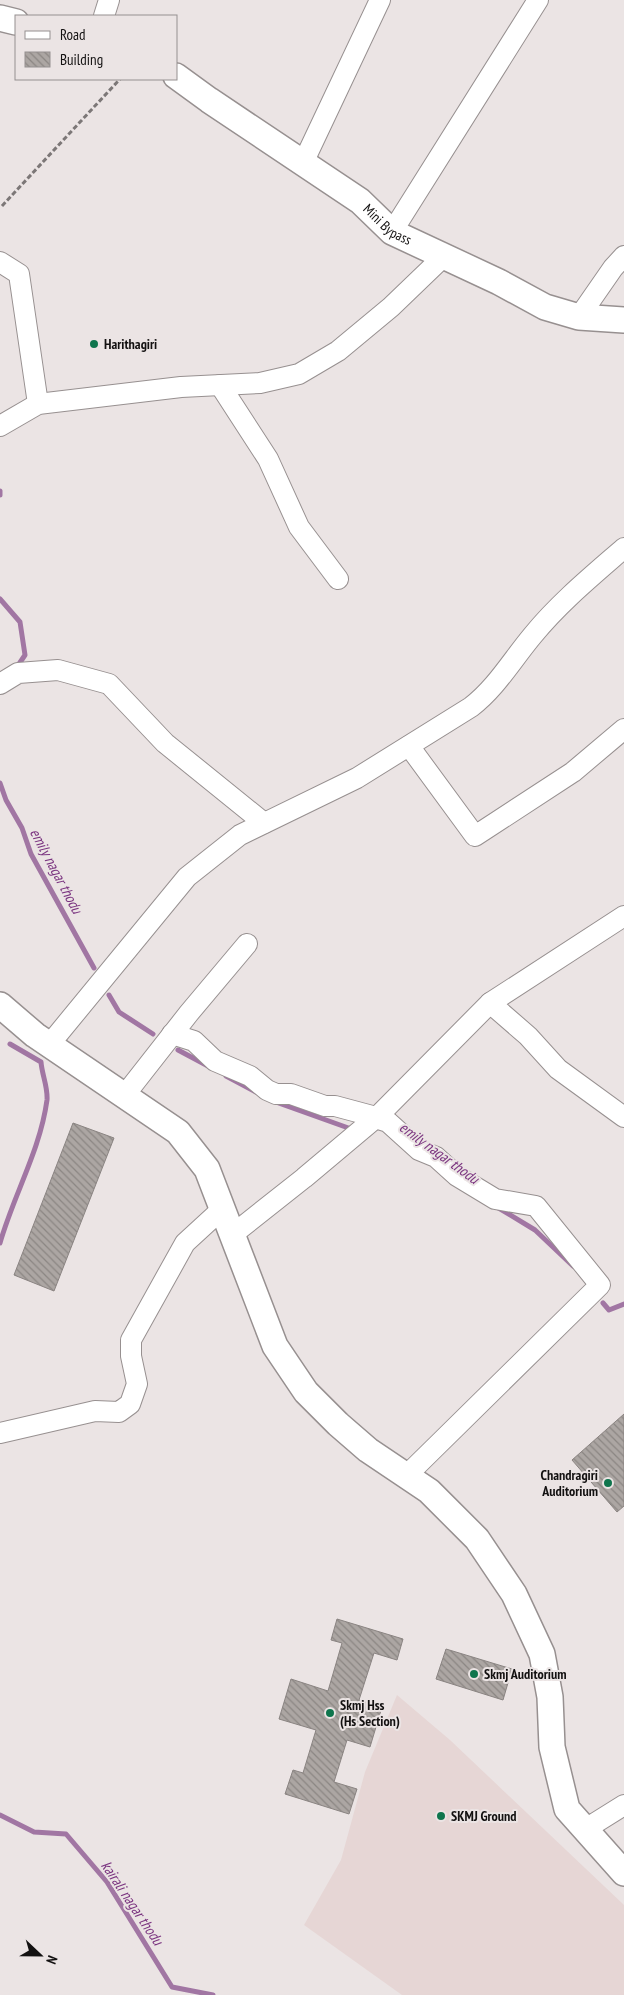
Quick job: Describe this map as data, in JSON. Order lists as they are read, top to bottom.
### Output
{
  "streets": {
    "main road": ["Mini Bypass"]
  },
  "water": ["emily nagar thodu", "kairali nagar thodu"],
  "places": [
    "Harithagiri",
    "Chandragiri Auditorium",
    "Skmj Auditorium",
    "Skmj Hss (Hs Section)",
    "SKMJ Ground"
  ],
  "legend": ["Road", "Building"],
  "north": "right"
}
